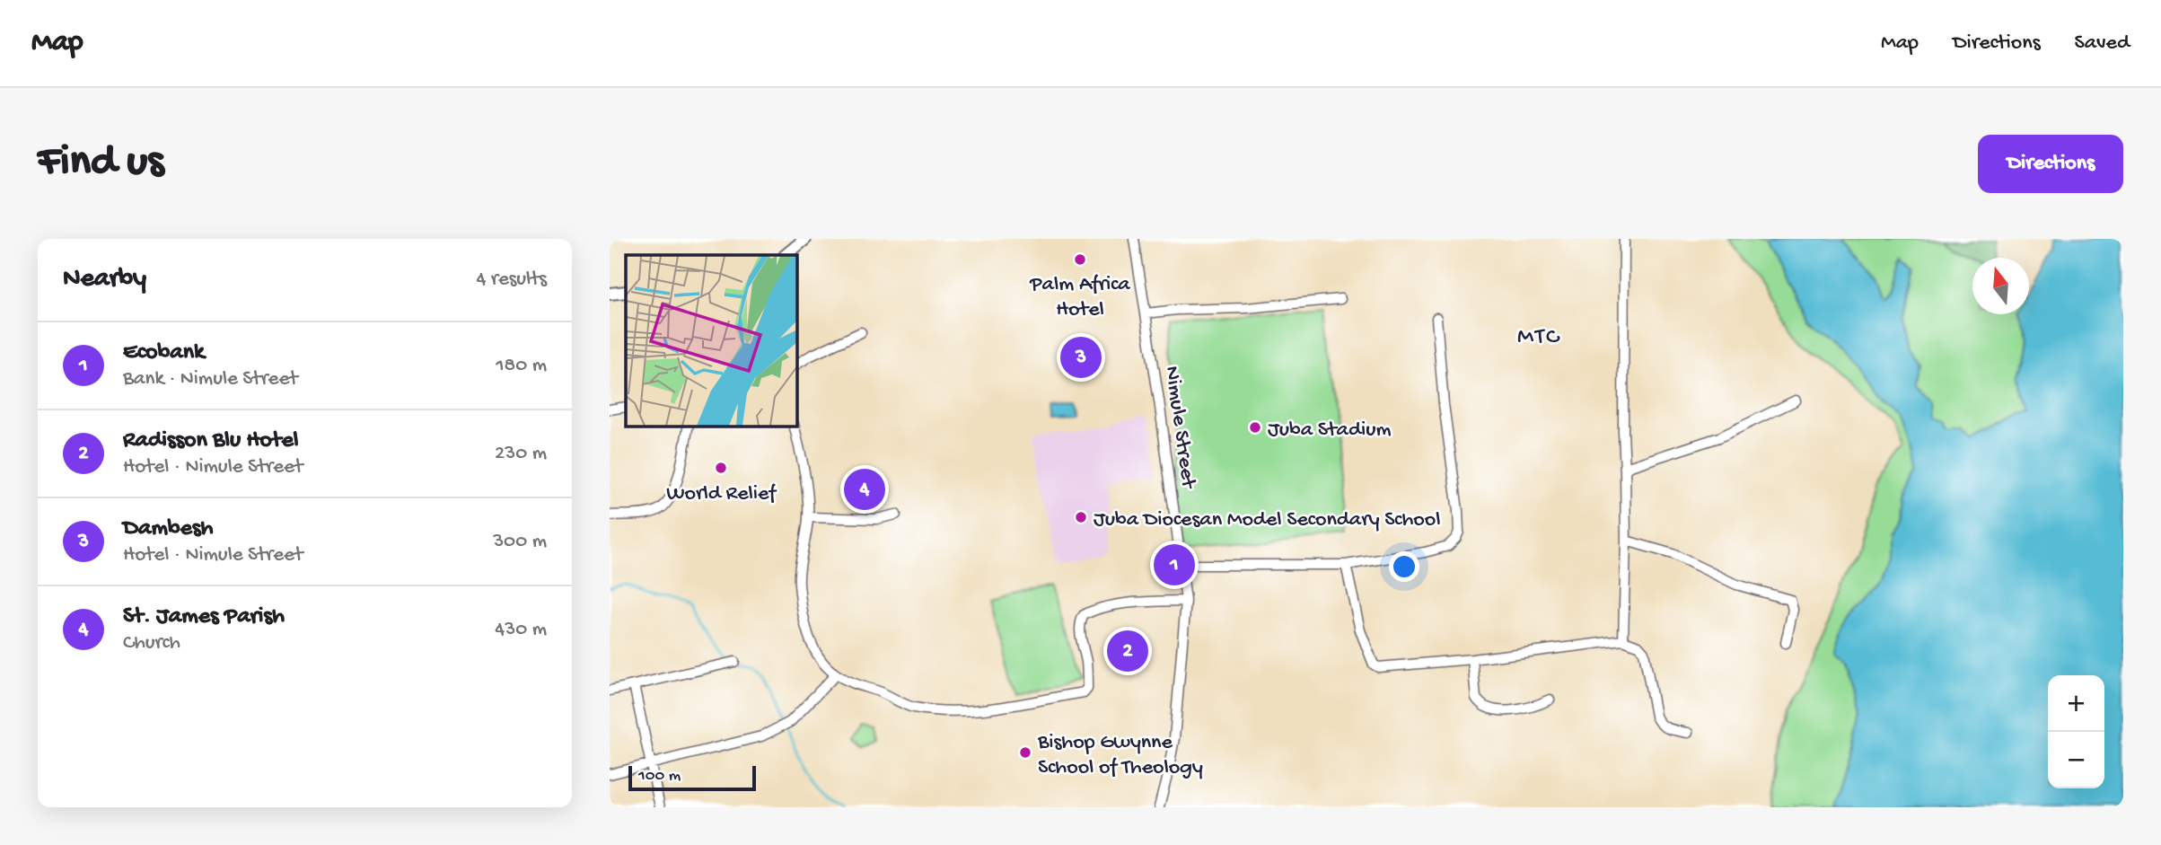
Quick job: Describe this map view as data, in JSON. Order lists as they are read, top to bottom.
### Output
{
  "streets": {
    "street": ["Nimule Street"]
  },
  "districts": ["MTC"],
  "places": [
    "Palm Africa Hotel",
    "Juba Stadium",
    "World Relief",
    "Juba Diocesan Model Secondary School",
    "Bishop Gwynne School of Theology"
  ],
  "scale_bar": "100 m",
  "north": "top",
  "page": {
    "header": "Map",
    "nav": ["Map", "Directions", "Saved"],
    "buttons": "Directions",
    "title": "Find us",
    "heading": ["Nearby", "4 results"],
    "list": [
      {
        "mark": "1",
        "name": "Ecobank",
        "note": "Bank · Nimule Street",
        "value": "180 m"
      },
      {
        "mark": "2",
        "name": "Radisson Blu Hotel",
        "note": "Hotel · Nimule Street",
        "value": "230 m"
      },
      {
        "mark": "3",
        "name": "Dambesh",
        "note": "Hotel · Nimule Street",
        "value": "300 m"
      },
      {
        "mark": "4",
        "name": "St. James Parish",
        "note": "Church",
        "value": "430 m"
      }
    ],
    "pins": [
      "3",
      "4",
      "1",
      "2"
    ],
    "map_buttons": ["+", "−"],
    "scale": "100 m"
  }
}
